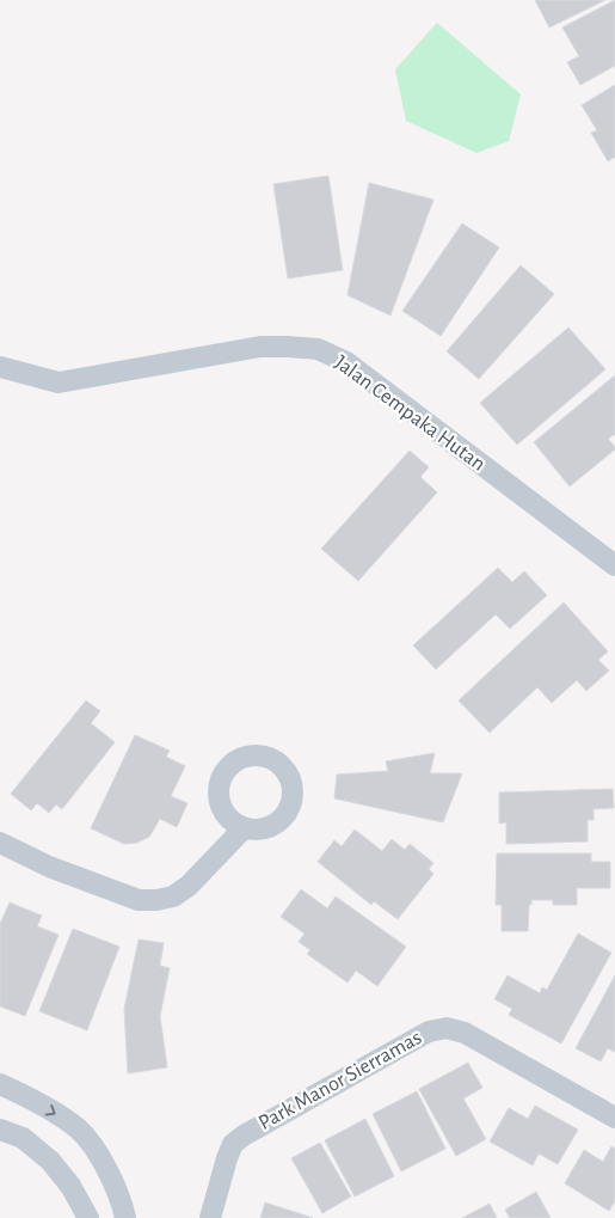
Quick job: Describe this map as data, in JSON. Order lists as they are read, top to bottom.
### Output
{
  "streets": {
    "street": ["Jalan Cempaka Hutan", "Park Manor Sierramas"]
  }
}
